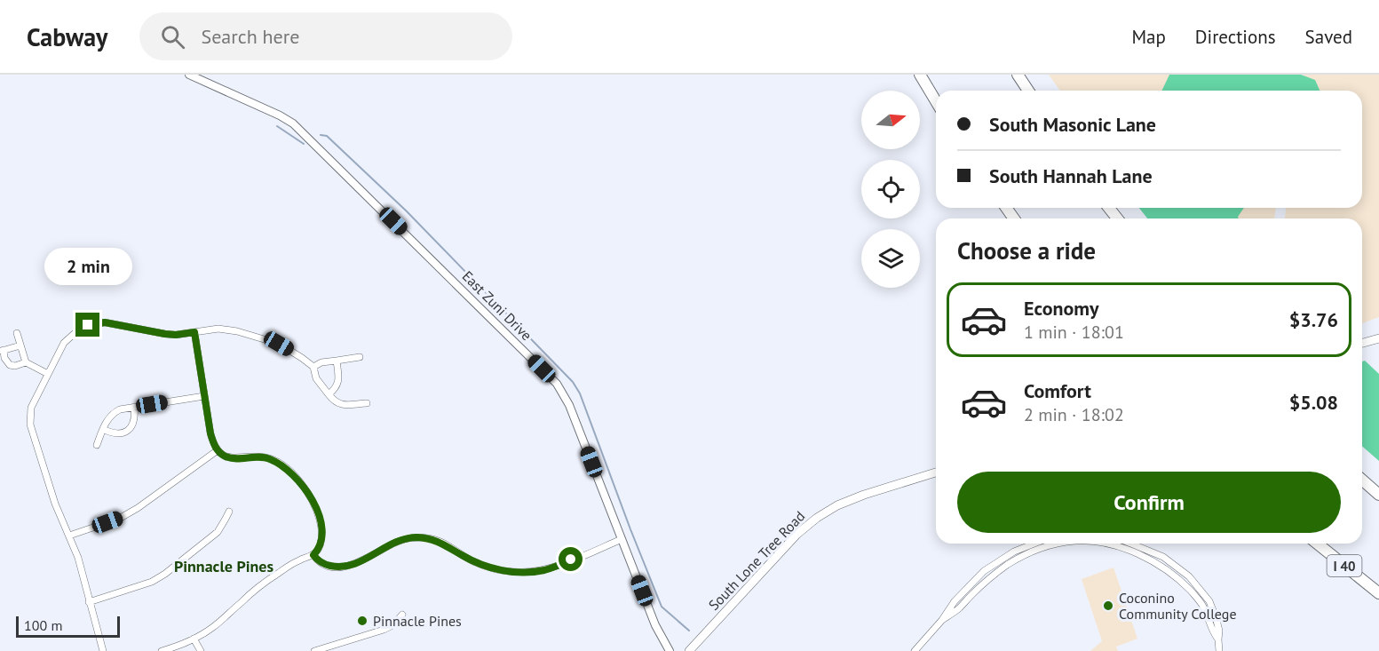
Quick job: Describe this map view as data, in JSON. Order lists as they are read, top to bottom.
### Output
{
  "streets": {
    "highway": ["I 40"],
    "main road": ["South Lone Tree Road"],
    "street": ["East Zuni Drive"]
  },
  "districts": ["Pinnacle Pines"],
  "places": ["Coconino Community College", "Pinnacle Pines"],
  "scale_bar": "100 m",
  "north": "right",
  "page": {
    "header": "Cabway",
    "search": "Search here",
    "nav": ["Map", "Directions", "Saved"],
    "banner": ["South Masonic Lane", "South Hannah Lane"],
    "heading": "Choose a ride",
    "bubble": "2 min",
    "list": [
      {
        "name": "Economy",
        "note": "1 min · 18:01",
        "value": "$3.76"
      },
      {
        "name": "Comfort",
        "note": "2 min · 18:02",
        "value": "$5.08"
      }
    ],
    "buttons": "Confirm",
    "scale": "100 m"
  }
}
